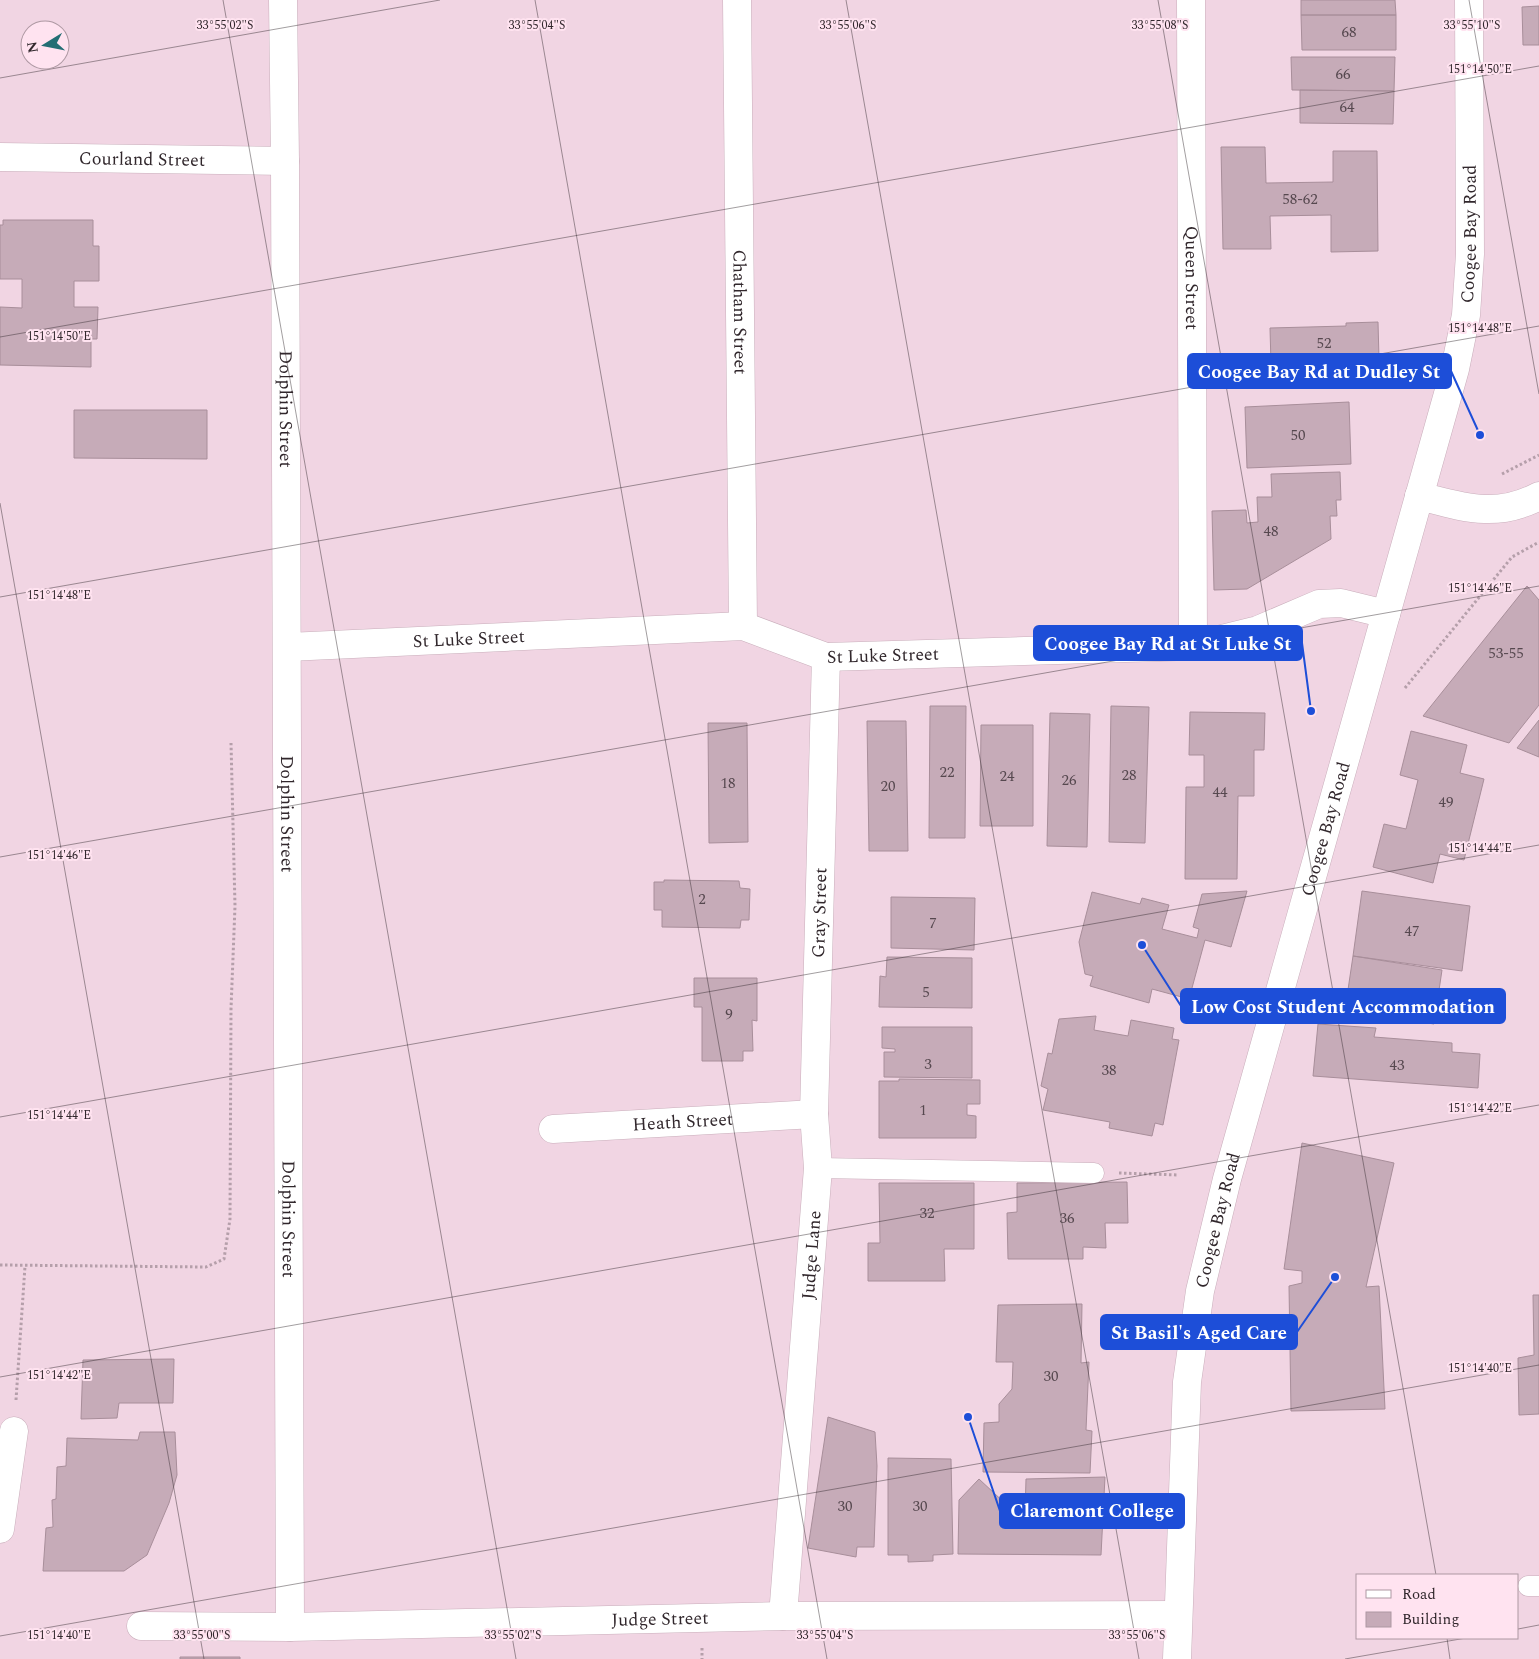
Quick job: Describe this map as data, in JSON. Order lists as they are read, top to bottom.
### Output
{
  "streets": {
    "street": [
      "Courland Street",
      "Coogee Bay Road",
      "Queen Street",
      "Chatham Street",
      "Dolphin Street",
      "St Luke Street",
      "Gray Street",
      "Heath Street",
      "Judge Lane",
      "Judge Street"
    ]
  },
  "crossings": [
    ["Courland Street", "Dolphin Street"],
    ["Coogee Bay Road", "St Luke Street"],
    ["Coogee Bay Road", "Judge Street"],
    ["Queen Street", "St Luke Street"],
    ["Chatham Street", "St Luke Street"],
    ["Dolphin Street", "St Luke Street"],
    ["Dolphin Street", "Judge Street"],
    ["St Luke Street", "Gray Street"],
    ["Gray Street", "Heath Street"],
    ["Gray Street", "Judge Lane"],
    ["Judge Lane", "Judge Street"]
  ],
  "places": [
    "Coogee Bay Rd at Dudley St",
    "Coogee Bay Rd at St Luke St",
    "Low Cost Student Accommodation",
    "St Basil's Aged Care",
    "Claremont College"
  ],
  "house_numbers": [
    "68",
    "66",
    "64",
    "58-62",
    "52",
    "50",
    "48",
    "53-55",
    "22",
    "28",
    "24",
    "26",
    "18",
    "20",
    "44",
    "49",
    "2",
    "7",
    "47",
    "5",
    "9",
    "3",
    "43",
    "38",
    "1",
    "32",
    "36",
    "30",
    "30",
    "30"
  ],
  "legend": ["Road", "Building"],
  "north": "left",
  "coordinates": [
    "33°55'10\"S",
    "33°55'02\"S",
    "33°55'04\"S",
    "33°55'06\"S",
    "33°55'08\"S",
    "151°14'50\"E",
    "151°14'48\"E",
    "151°14'46\"E",
    "151°14'44\"E",
    "151°14'42\"E",
    "151°14'40\"E",
    "33°55'00\"S"
  ]
}
